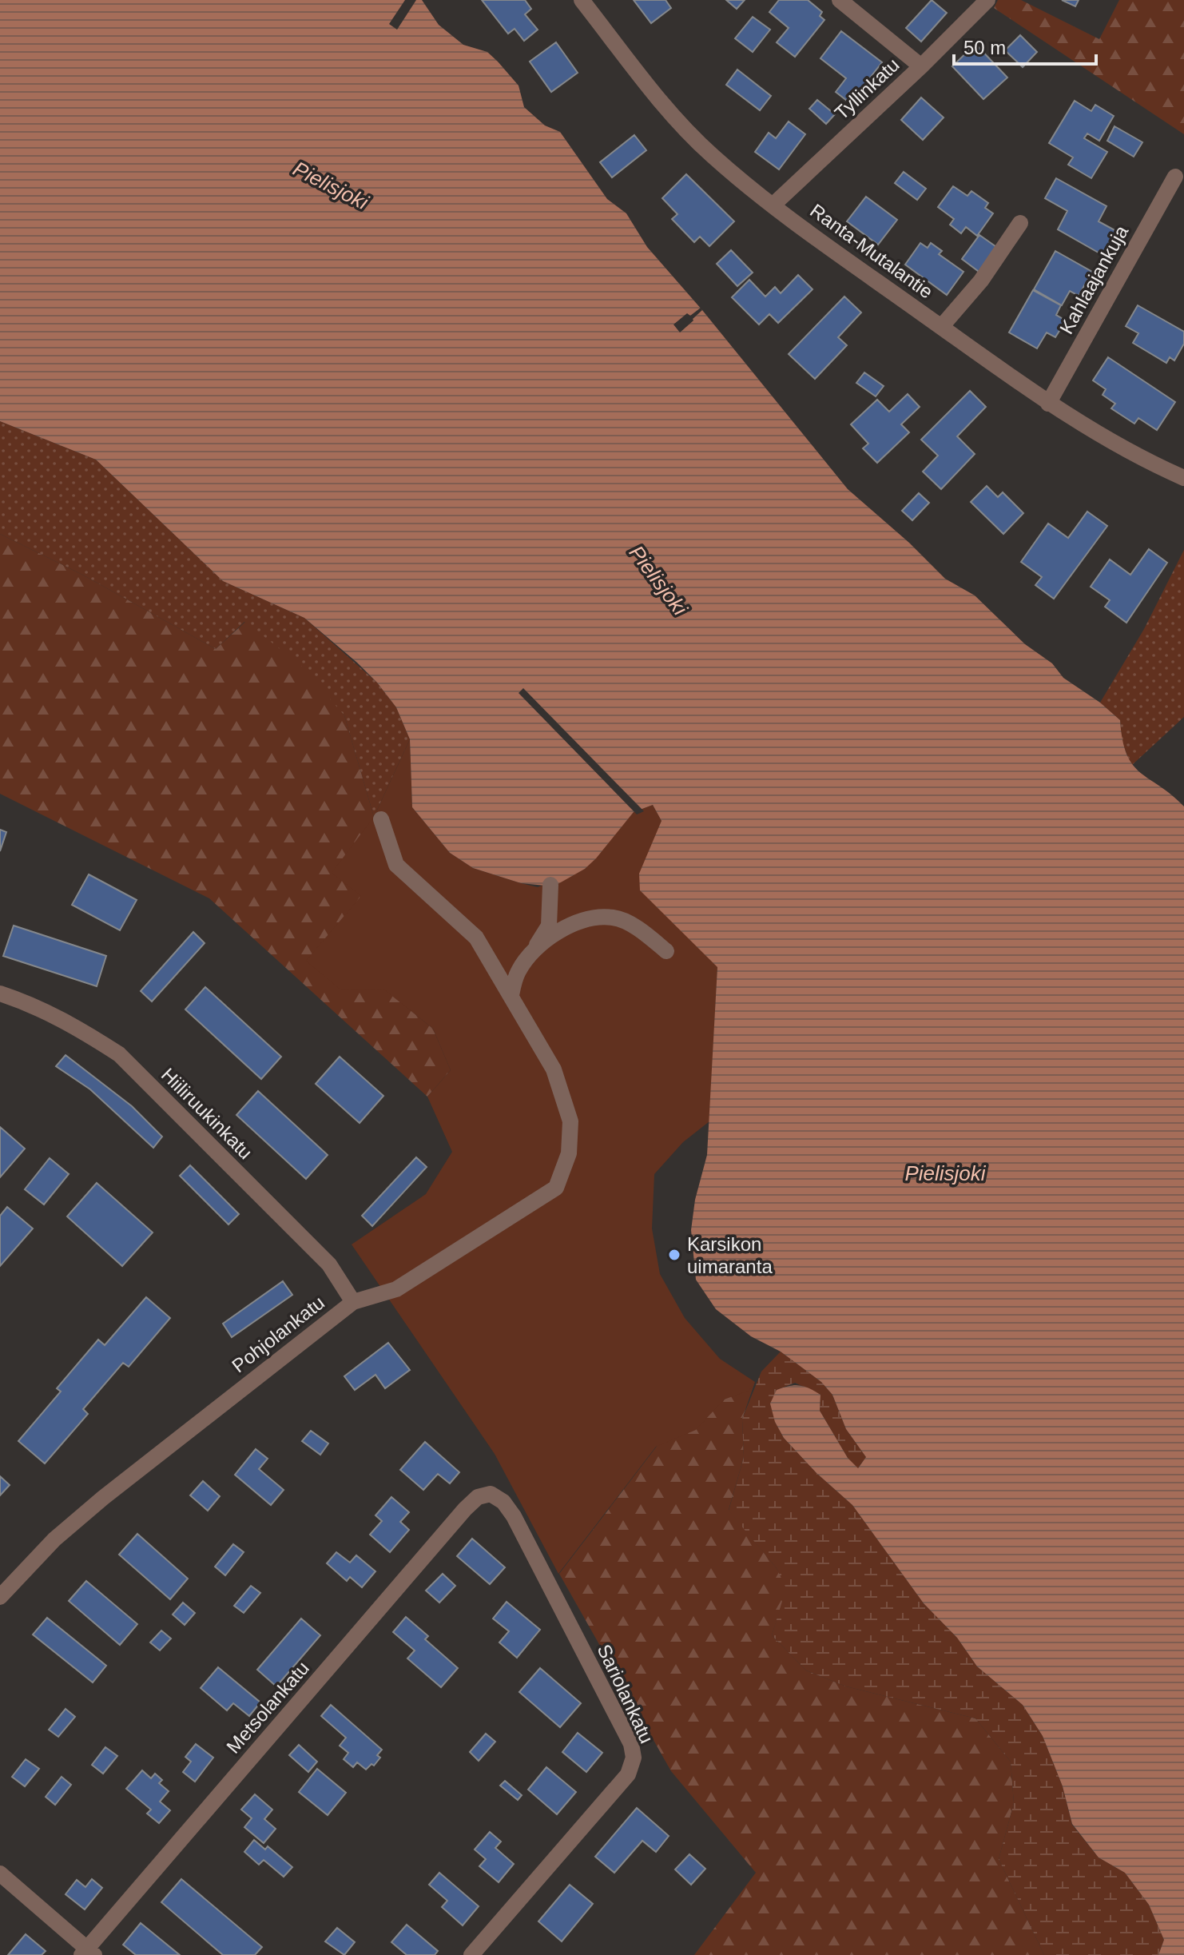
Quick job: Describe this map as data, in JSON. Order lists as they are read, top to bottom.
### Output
{
  "streets": {
    "street": [
      "Tyllinkatu",
      "Ranta-Mutalantie",
      "Kahlaajankuja",
      "Hiiliruukinkatu",
      "Pohjolankatu",
      "Sariolankatu",
      "Metsolankatu"
    ]
  },
  "crossings": [
    ["Tyllinkatu", "Ranta-Mutalantie"],
    ["Ranta-Mutalantie", "Kahlaajankuja"],
    ["Hiiliruukinkatu", "Pohjolankatu"],
    ["Sariolankatu", "Metsolankatu"]
  ],
  "water": ["Pielisjoki"],
  "places": ["Karsikon uimaranta"],
  "scale_bar": "50 m"
}
